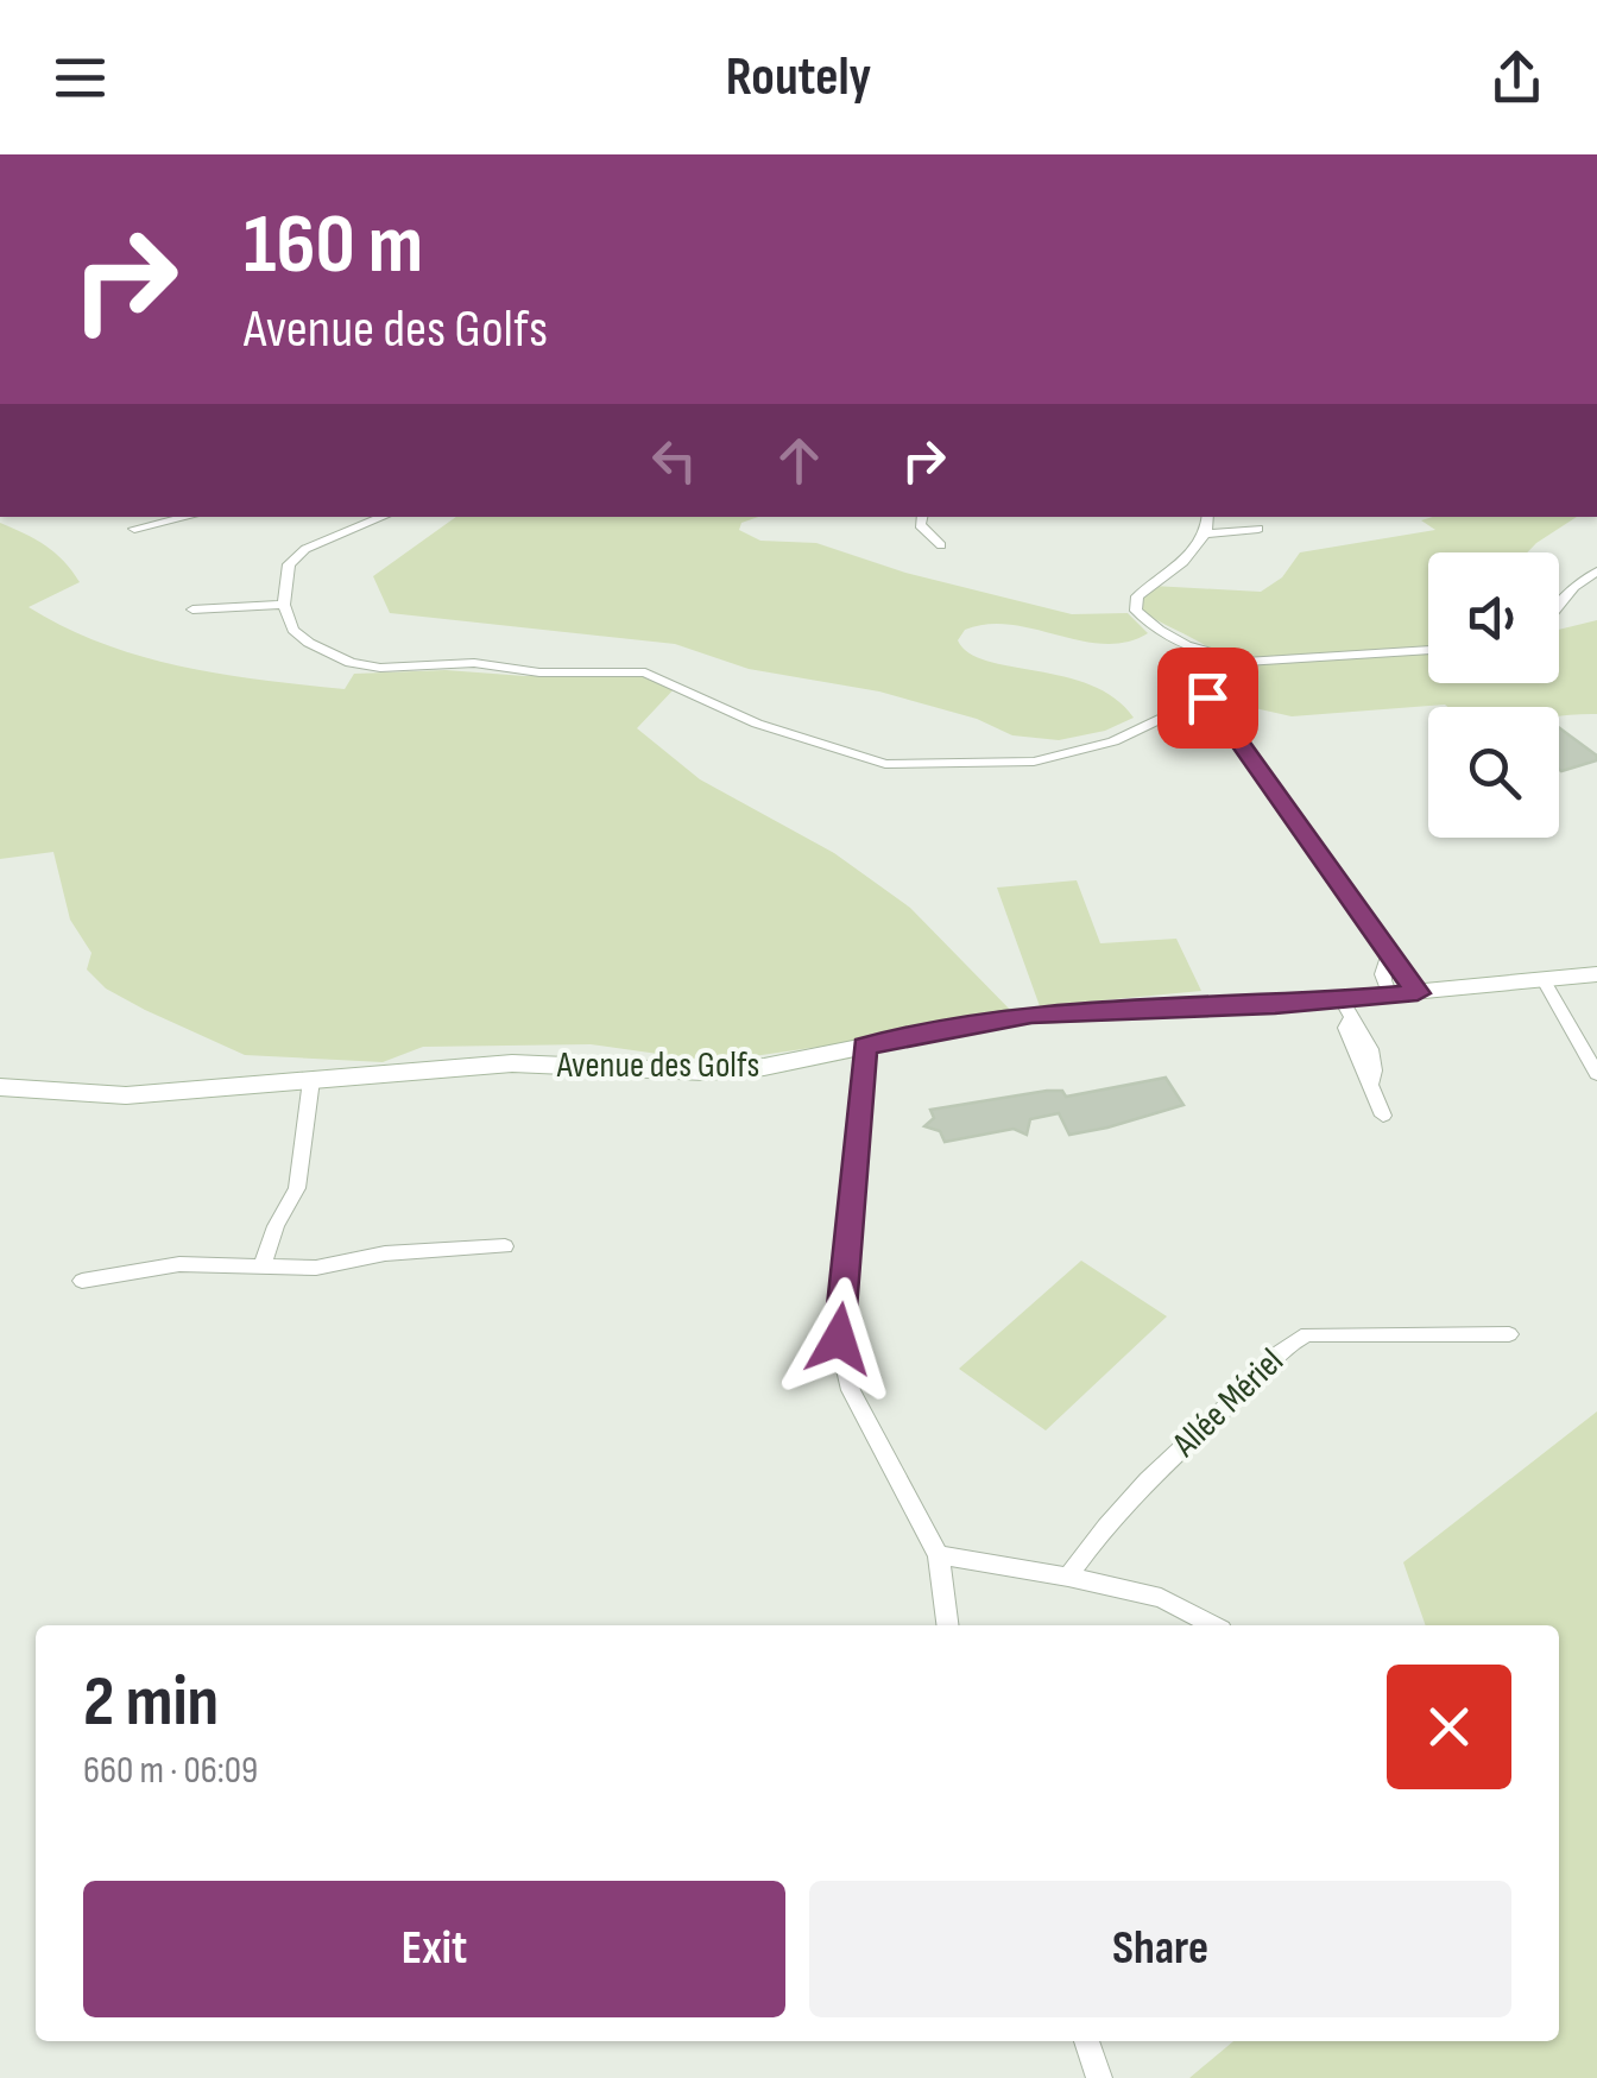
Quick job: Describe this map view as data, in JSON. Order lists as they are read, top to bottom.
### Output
{
  "streets": {
    "main road": ["Avenue des Golfs"],
    "street": ["Allée Mériel"]
  },
  "page": {
    "header": "Routely",
    "turn": ["160 m", "Avenue des Golfs"],
    "heading": ["2 min", "660 m · 06:09"],
    "buttons": ["Exit", "Share"]
  }
}
